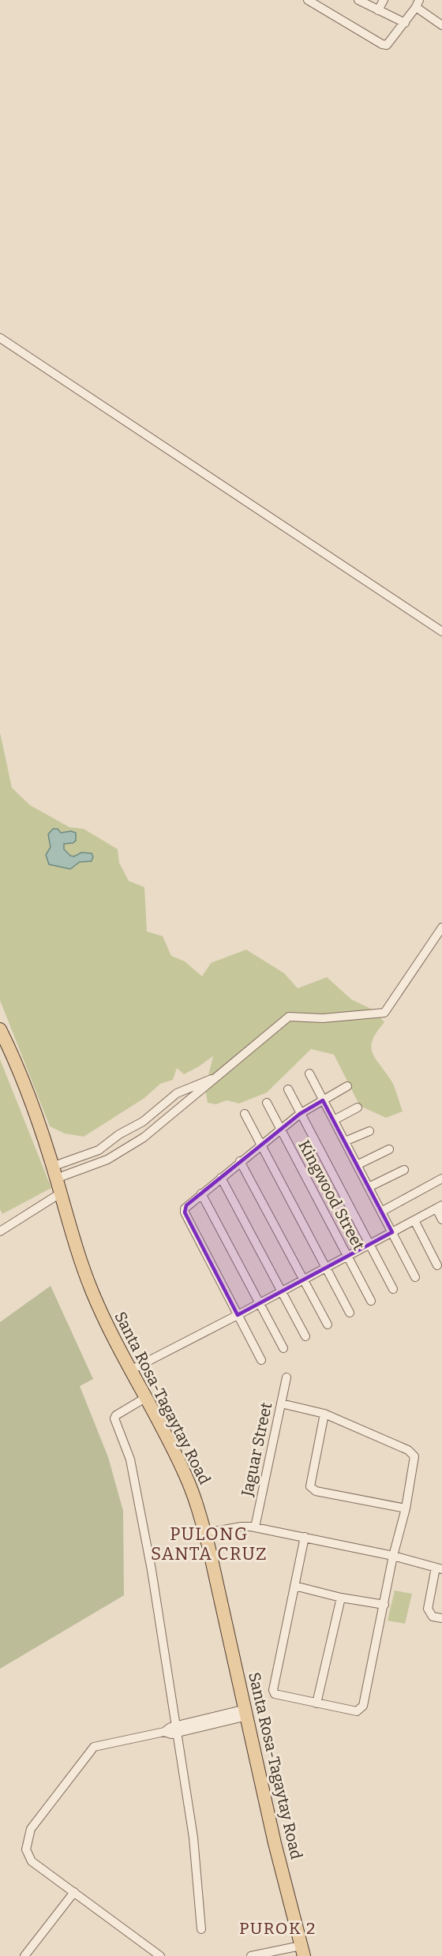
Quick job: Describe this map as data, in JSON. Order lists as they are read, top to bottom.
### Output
{
  "streets": {
    "main road": ["Santa Rosa-Tagaytay Road"],
    "street": ["Kingwood Street", "Jaguar Street"]
  },
  "districts": ["PULONG SANTA CRUZ", "PUROK 2"]
}
